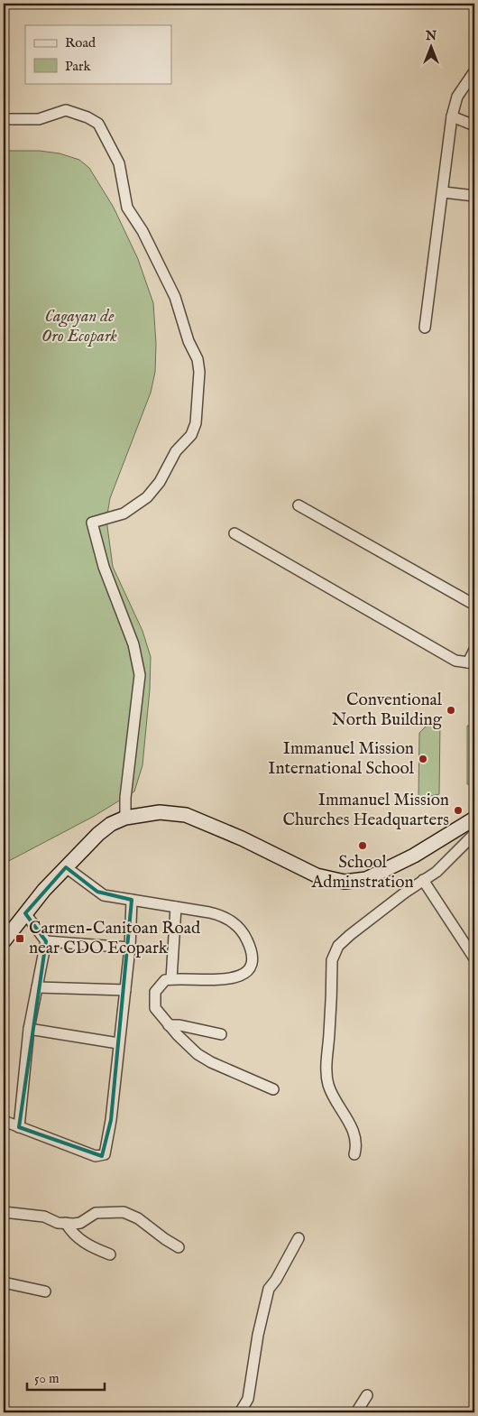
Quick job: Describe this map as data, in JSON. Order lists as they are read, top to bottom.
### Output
{
  "parks": ["Cagayan de Oro Ecopark"],
  "places": {
    "other": [
      "Conventional North Building",
      "Immanuel Mission International School",
      "Immanuel Mission Churches Headquarters",
      "School Adminstration"
    ],
    "transit": ["Carmen-Canitoan Road near CDO Ecopark"]
  },
  "legend": ["Road", "Park"],
  "scale_bar": "50 m",
  "north": "top"
}
